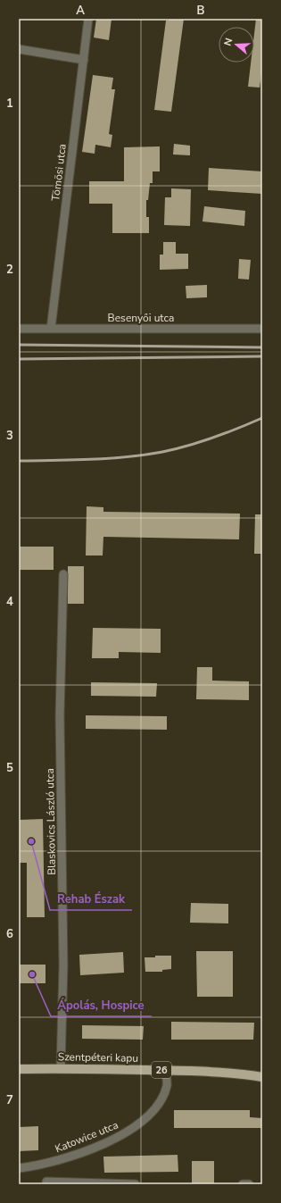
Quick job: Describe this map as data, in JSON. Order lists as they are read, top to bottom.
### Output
{
  "streets": {
    "main road": ["Szentpéteri kapu", "26"],
    "street": [
      "Tömösi utca",
      "Besenyői utca",
      "Blaskovics László utca",
      "Katowice utca"
    ]
  },
  "crossings": [
    ["Tömösi utca", "Besenyői utca"],
    ["Blaskovics László utca", "Szentpéteri kapu"],
    ["Szentpéteri kapu", "Katowice utca"]
  ],
  "places": ["Rehab Észak", "Ápolás, Hospice"],
  "north": "left",
  "grid": {
    "columns": ["A", "B"],
    "rows": [
      "1",
      "2",
      "3",
      "4",
      "5",
      "6",
      "7"
    ]
  }
}
